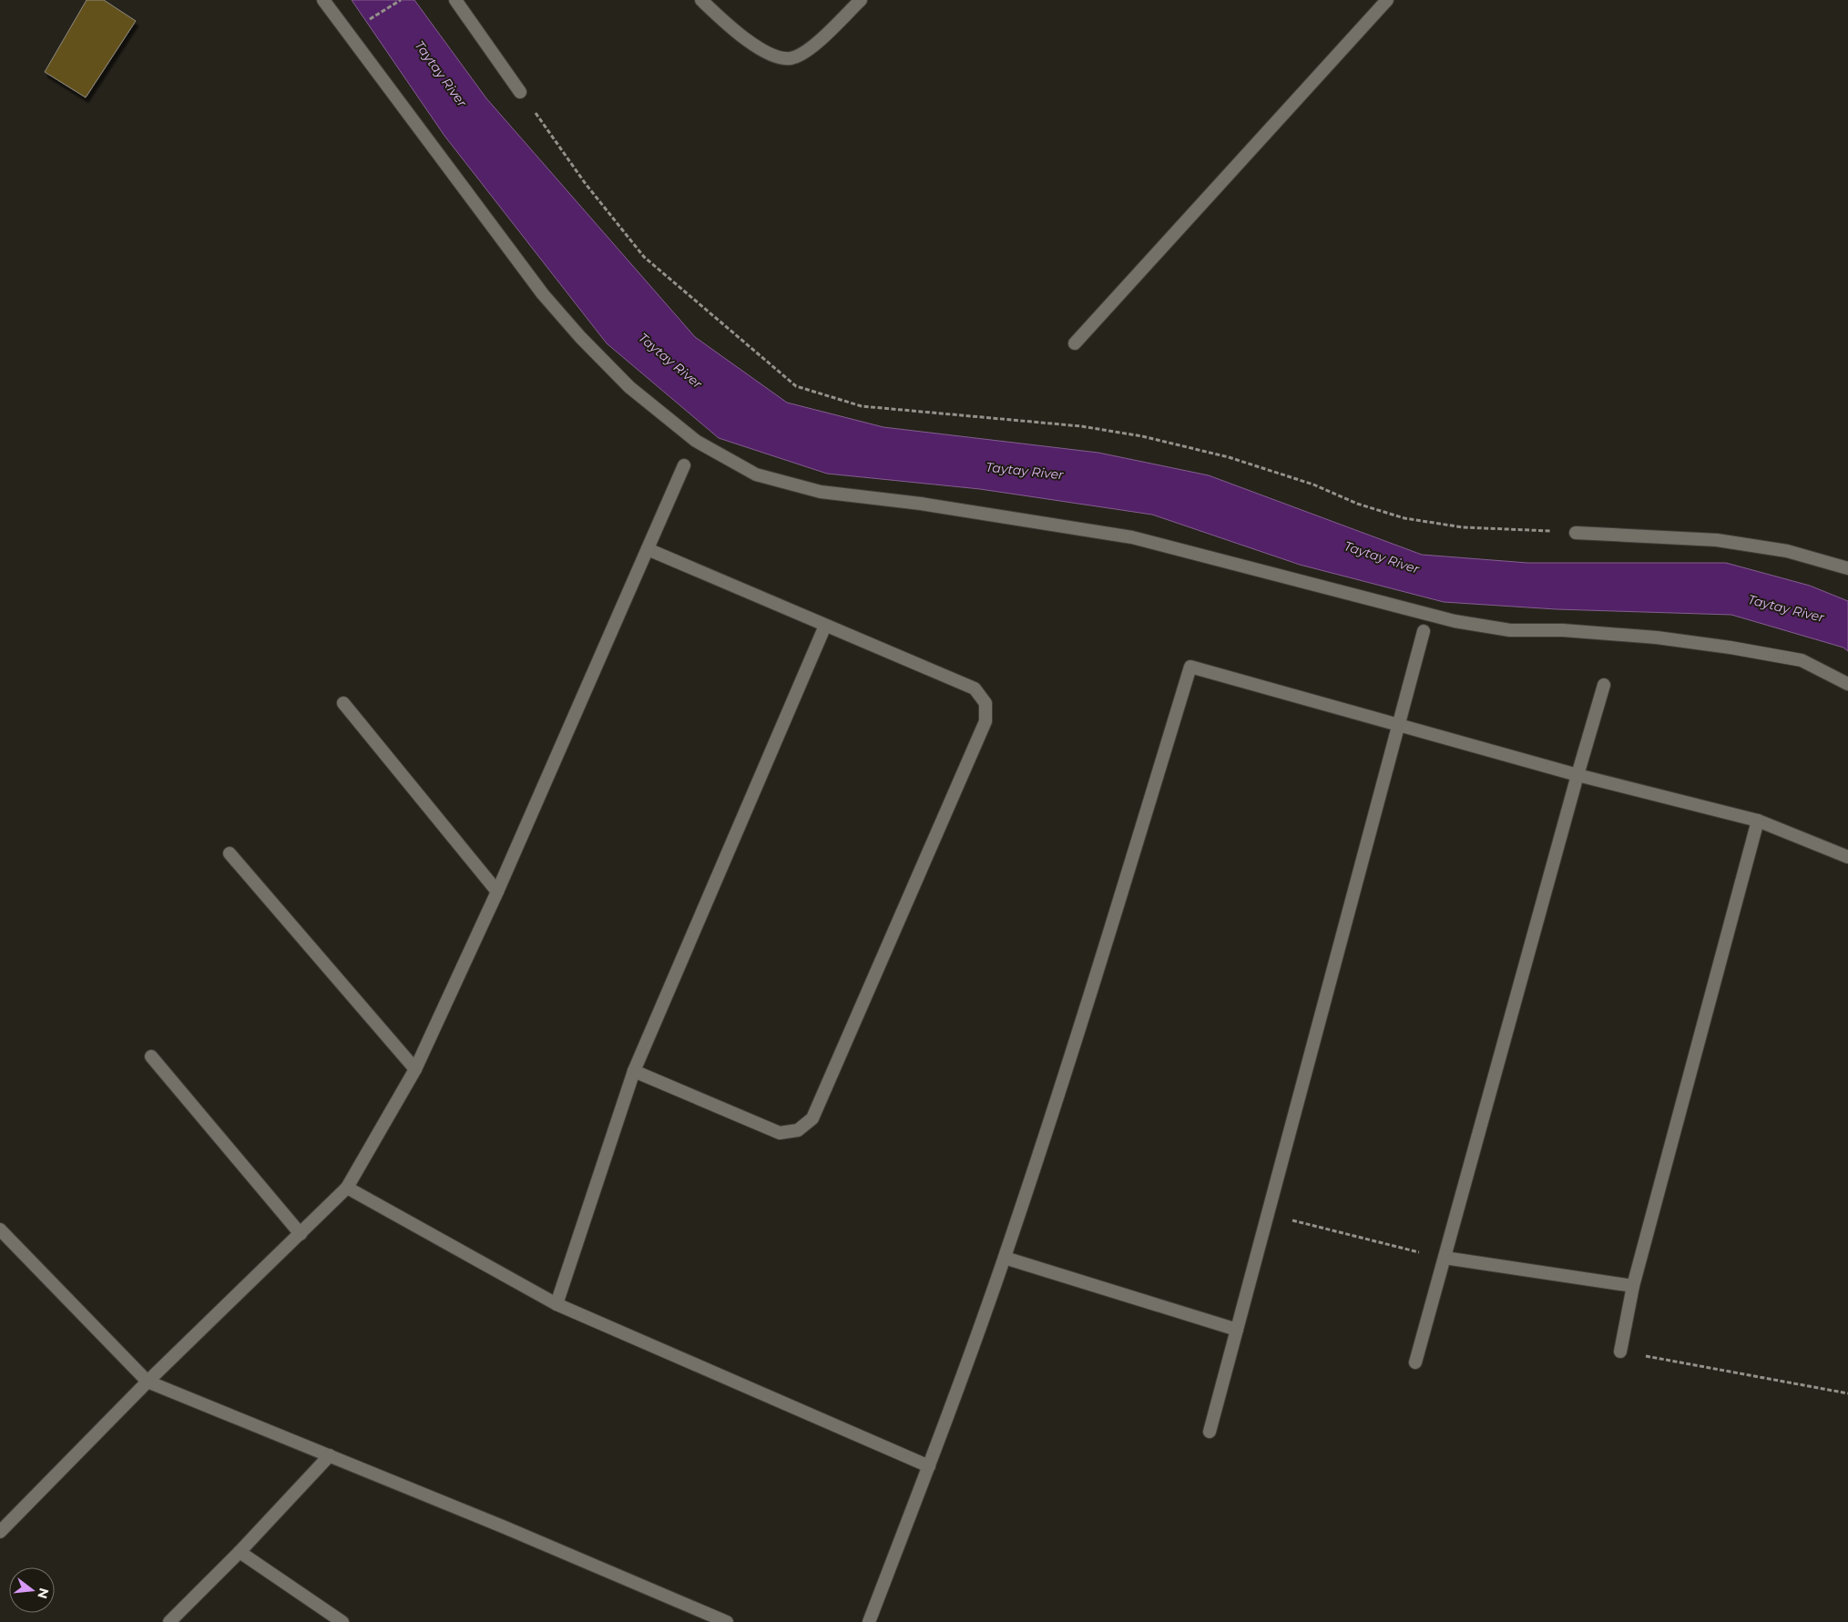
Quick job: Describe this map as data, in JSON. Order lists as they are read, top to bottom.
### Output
{
  "water": ["Taytay River"],
  "north": "right"
}
